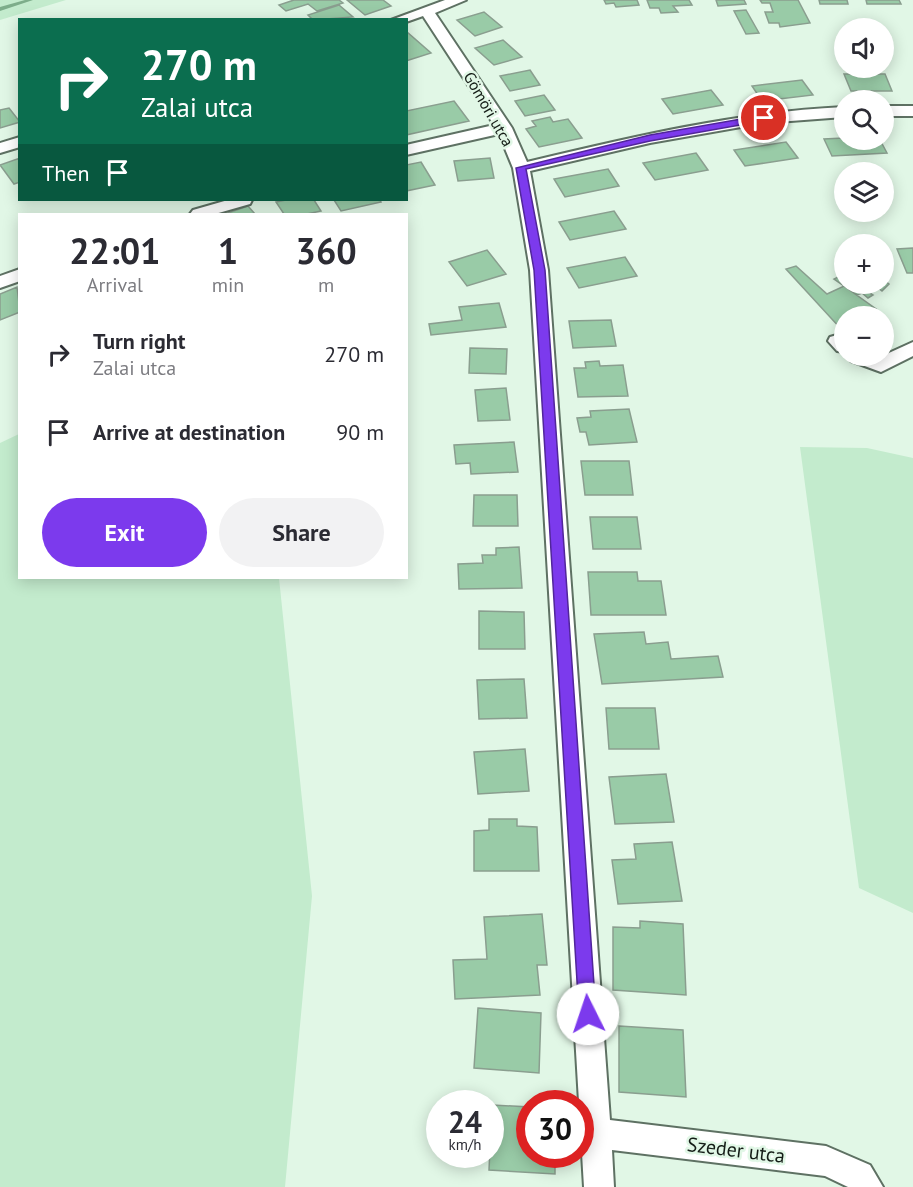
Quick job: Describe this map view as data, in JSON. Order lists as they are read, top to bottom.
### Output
{
  "streets": {
    "street": ["Gömöri utca", "Szeder utca"]
  },
  "crossings": [
    ["Gömöri utca", "Szeder utca"]
  ],
  "page": {
    "map_buttons": ["+", "−"],
    "turn": ["270 m", "Zalai utca"],
    "then": "Then",
    "eta": [
      "22:01",
      "Arrival",
      "1",
      "min",
      "360",
      "m"
    ],
    "list": [
      {
        "name": "Turn right",
        "note": "Zalai utca",
        "value": "270 m"
      },
      {
        "name": "Arrive at destination",
        "value": "90 m"
      }
    ],
    "buttons": ["Exit", "Share"],
    "speed": "24 km/h",
    "limit": "30"
  }
}
